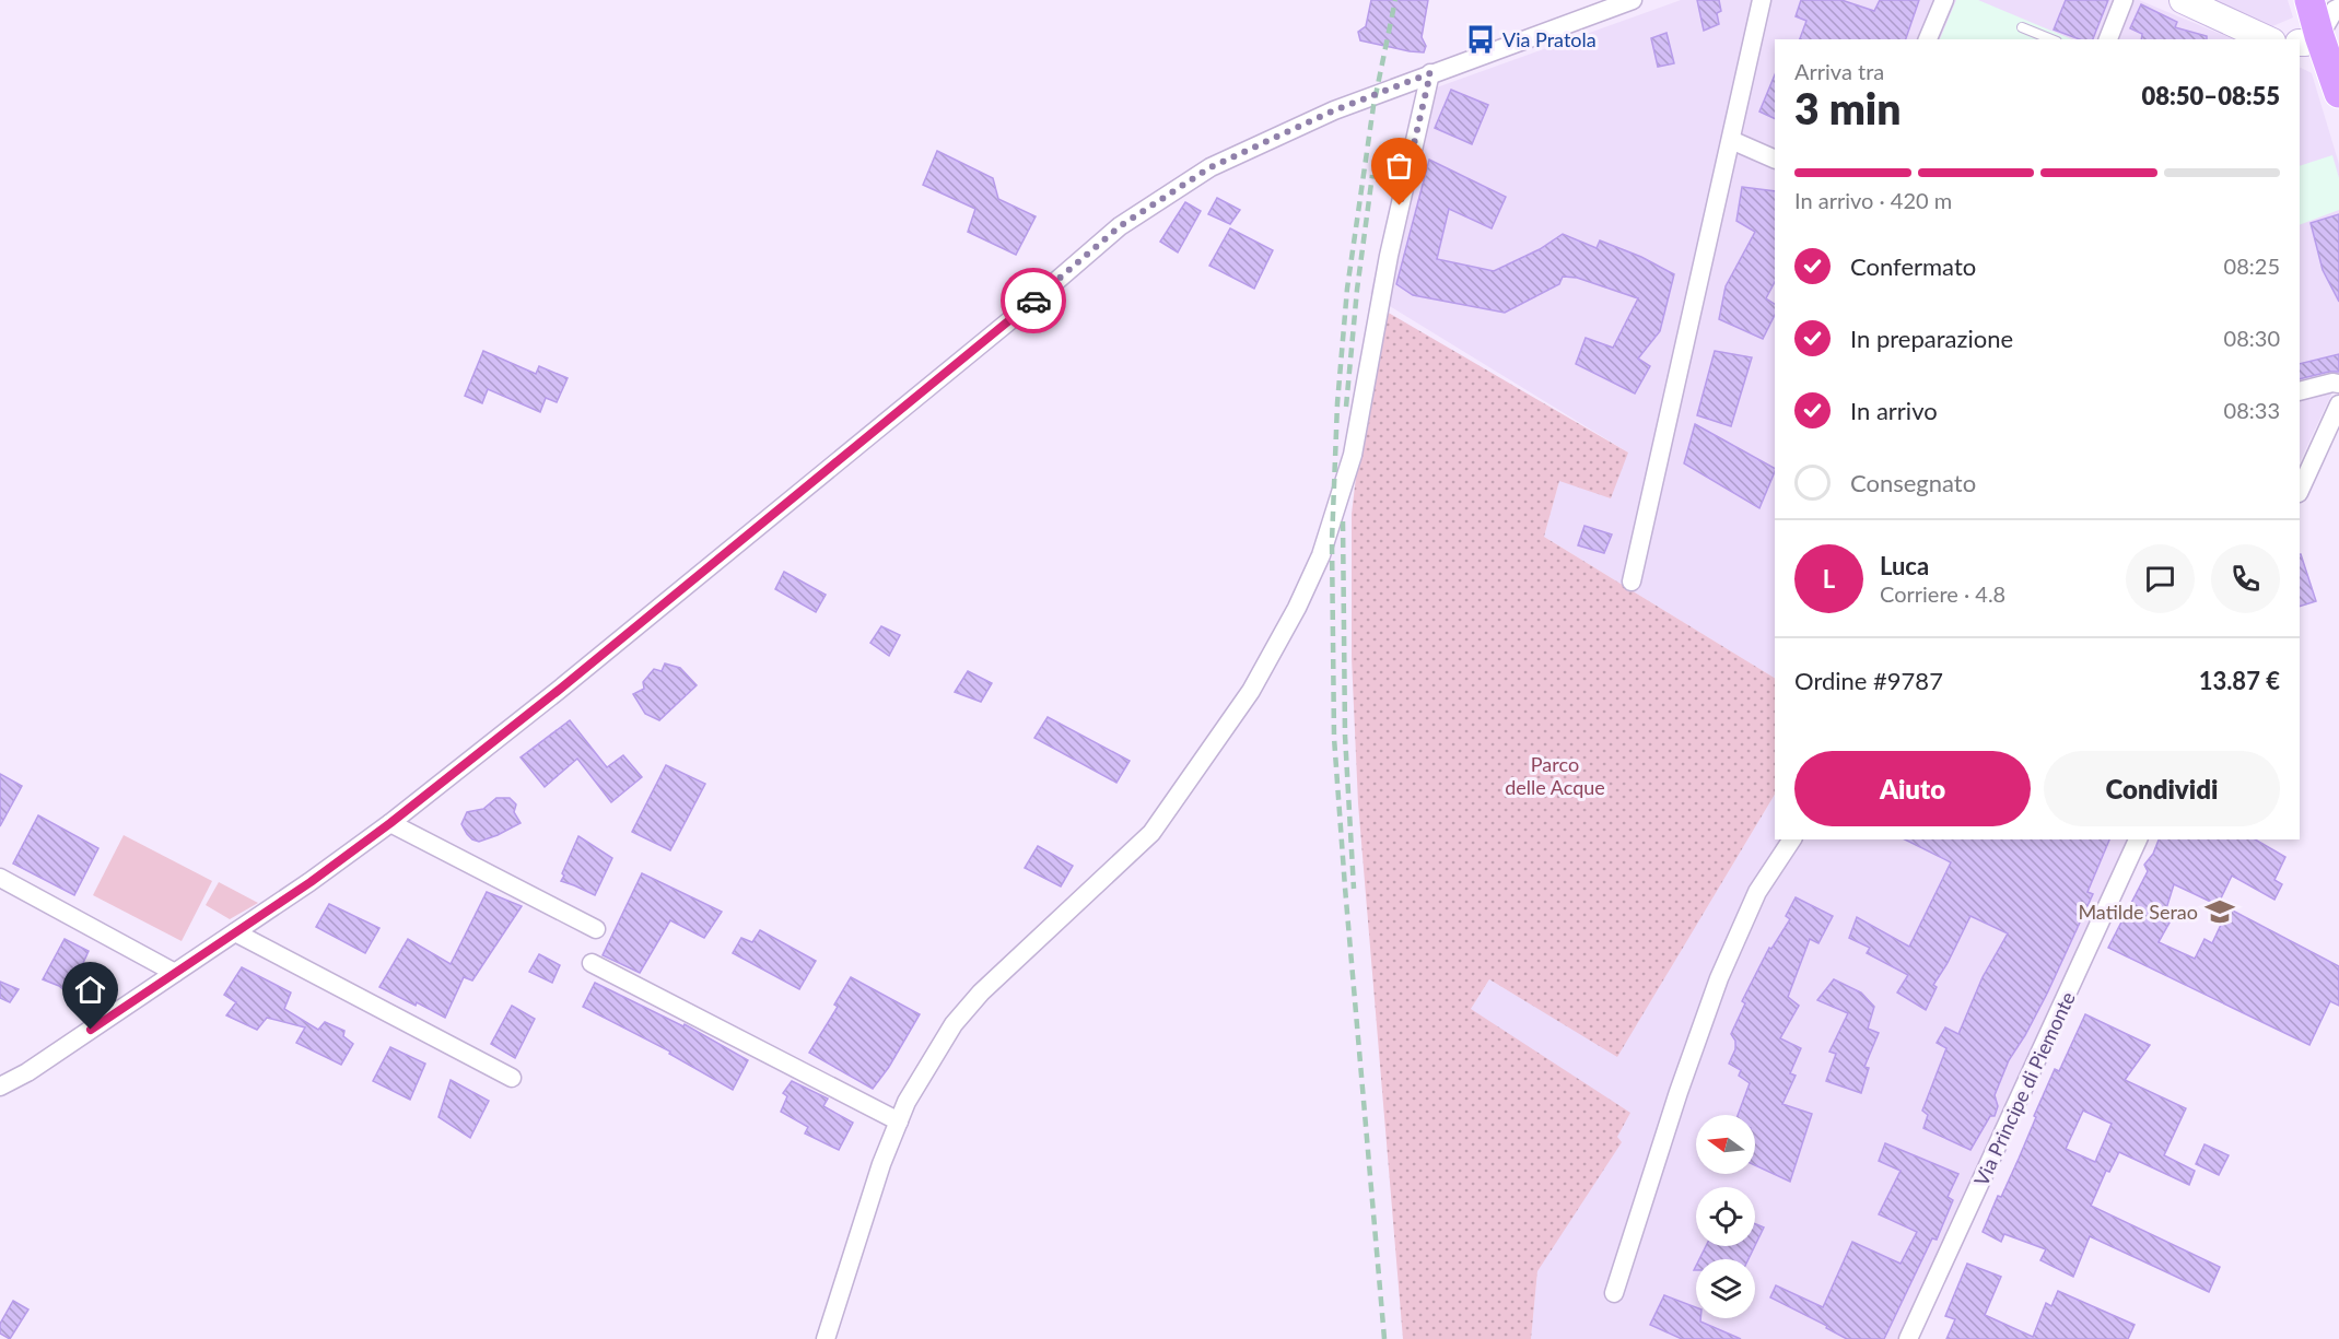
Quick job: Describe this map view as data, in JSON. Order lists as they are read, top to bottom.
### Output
{
  "streets": {
    "street": ["Via Principe di Piemonte"]
  },
  "parks": ["Parco delle Acque"],
  "places": {
    "bus stop": ["Via Pratola"],
    "school or university": ["Matilde Serao"]
  },
  "north": "left",
  "page": {
    "heading": ["3 min", "Arriva tra", "08:50–08:55"],
    "panel": [
      "Luca",
      "Corriere · 4.8",
      "Ordine #9787",
      "13.87 €"
    ],
    "bar": "In arrivo · 420 m",
    "list": [
      ["Confermato", "08:25"],
      ["In preparazione", "08:30"],
      ["In arrivo", "08:33"],
      "Consegnato"
    ],
    "round": "L",
    "buttons": ["Aiuto", "Condividi"]
  }
}
